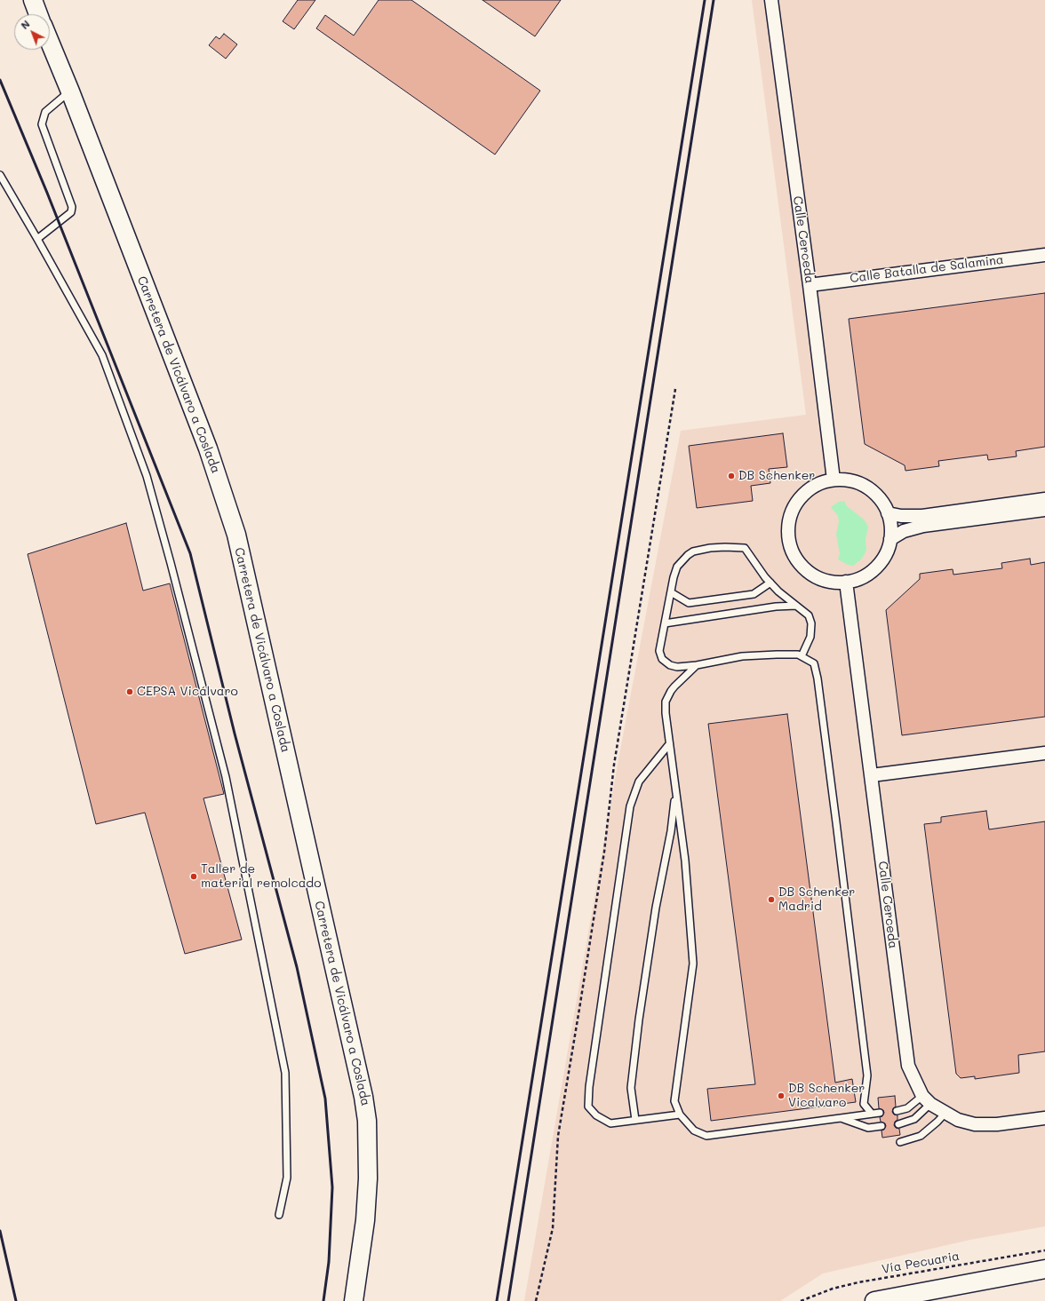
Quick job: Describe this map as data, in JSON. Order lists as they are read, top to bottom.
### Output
{
  "streets": {
    "street": ["Calle Cerceda", "Calle Batalla de Salamina", "Carretera de Vicálvaro a Coslada"],
    "path": ["Vía Pecuaria"]
  },
  "crossings": [
    ["Calle Cerceda", "Calle Batalla de Salamina"]
  ],
  "places": [
    "DB Schenker",
    "CEPSA Vicálvaro",
    "Taller de material remolcado",
    "DB Schenker Madrid",
    "DB Schenker Vicalvaro"
  ],
  "north": "top left"
}
